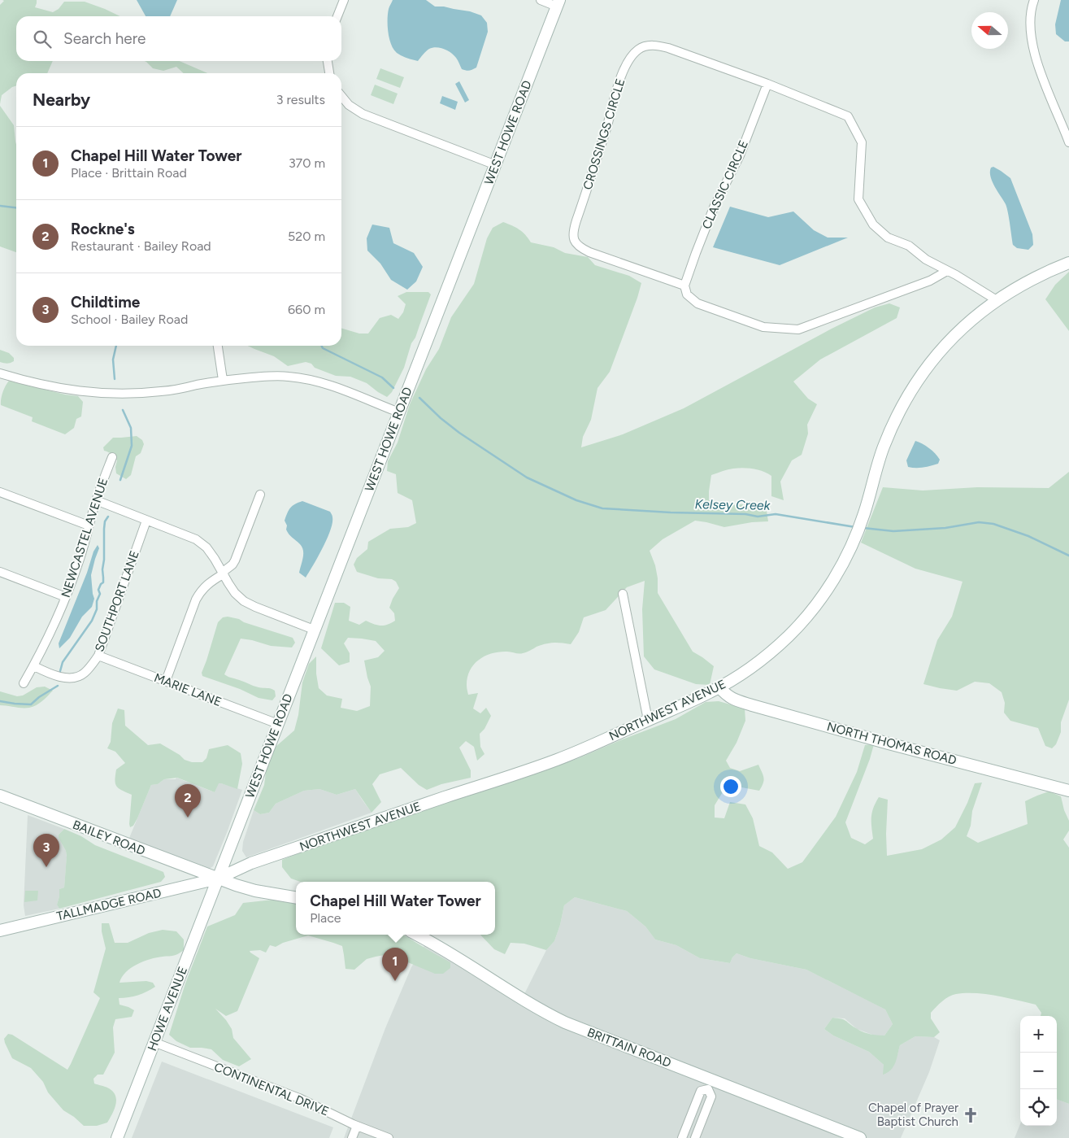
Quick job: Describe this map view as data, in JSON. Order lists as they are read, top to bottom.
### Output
{
  "streets": {
    "street": [
      "WEST HOWE ROAD",
      "CROSSINGS CIRCLE",
      "CLASSIC CIRCLE",
      "NEWCASTEL AVENUE",
      "SOUTHPORT LANE",
      "MARIE LANE",
      "NORTHWEST AVENUE",
      "NORTH THOMAS ROAD",
      "BAILEY ROAD",
      "TALLMADGE ROAD",
      "HOWE AVENUE",
      "BRITTAIN ROAD",
      "CONTINENTAL DRIVE"
    ]
  },
  "crossings": [
    ["WEST HOWE ROAD", "MARIE LANE"],
    ["WEST HOWE ROAD", "NORTHWEST AVENUE"],
    ["WEST HOWE ROAD", "BAILEY ROAD"],
    ["WEST HOWE ROAD", "TALLMADGE ROAD"],
    ["WEST HOWE ROAD", "HOWE AVENUE"],
    ["CROSSINGS CIRCLE", "CLASSIC CIRCLE"],
    ["CROSSINGS CIRCLE", "NORTHWEST AVENUE"],
    ["NEWCASTEL AVENUE", "SOUTHPORT LANE"],
    ["SOUTHPORT LANE", "MARIE LANE"],
    ["NORTHWEST AVENUE", "NORTH THOMAS ROAD"],
    ["NORTHWEST AVENUE", "BAILEY ROAD"],
    ["NORTHWEST AVENUE", "TALLMADGE ROAD"],
    ["NORTHWEST AVENUE", "HOWE AVENUE"],
    ["BAILEY ROAD", "TALLMADGE ROAD"],
    ["BAILEY ROAD", "HOWE AVENUE"],
    ["TALLMADGE ROAD", "HOWE AVENUE"],
    ["HOWE AVENUE", "CONTINENTAL DRIVE"]
  ],
  "water": ["Kelsey Creek"],
  "places": {
    "church": ["Chapel of Prayer Baptist Church"]
  },
  "north": "left",
  "page": {
    "search": "Search here",
    "heading": ["Nearby", "3 results"],
    "list": [
      {
        "mark": "1",
        "name": "Chapel Hill Water Tower",
        "note": "Place · Brittain Road",
        "value": "370 m"
      },
      {
        "mark": "2",
        "name": "Rockne's",
        "note": "Restaurant · Bailey Road",
        "value": "520 m"
      },
      {
        "mark": "3",
        "name": "Childtime",
        "note": "School · Bailey Road",
        "value": "660 m"
      }
    ],
    "pins": ["2", "3", "1"],
    "popup": ["Chapel Hill Water Tower", "Place"],
    "map_buttons": ["+", "−"]
  }
}
